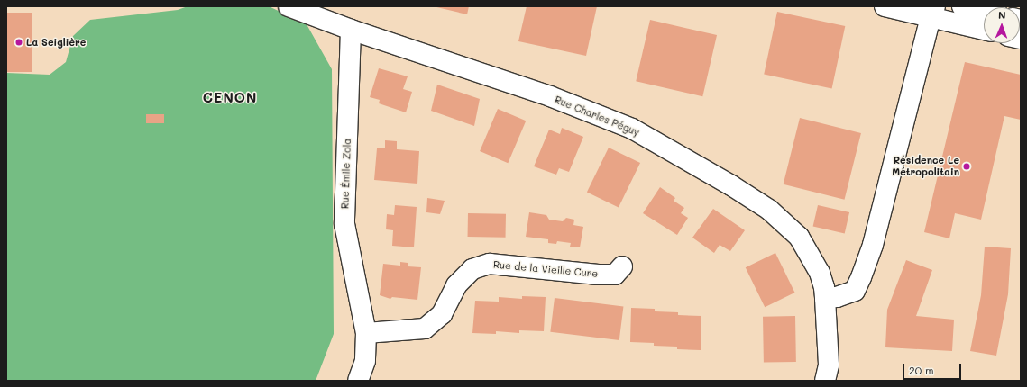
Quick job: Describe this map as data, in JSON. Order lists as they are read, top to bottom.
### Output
{
  "streets": {
    "street": ["Rue Charles Péguy", "Rue Émile Zola", "Rue de la Vieille Cure"]
  },
  "crossings": [
    ["Rue Charles Péguy", "Rue Émile Zola"],
    ["Rue Émile Zola", "Rue de la Vieille Cure"]
  ],
  "districts": ["CENON"],
  "places": ["La Seiglière", "Résidence Le Métropolitain"],
  "scale_bar": "20 m",
  "north": "top"
}
